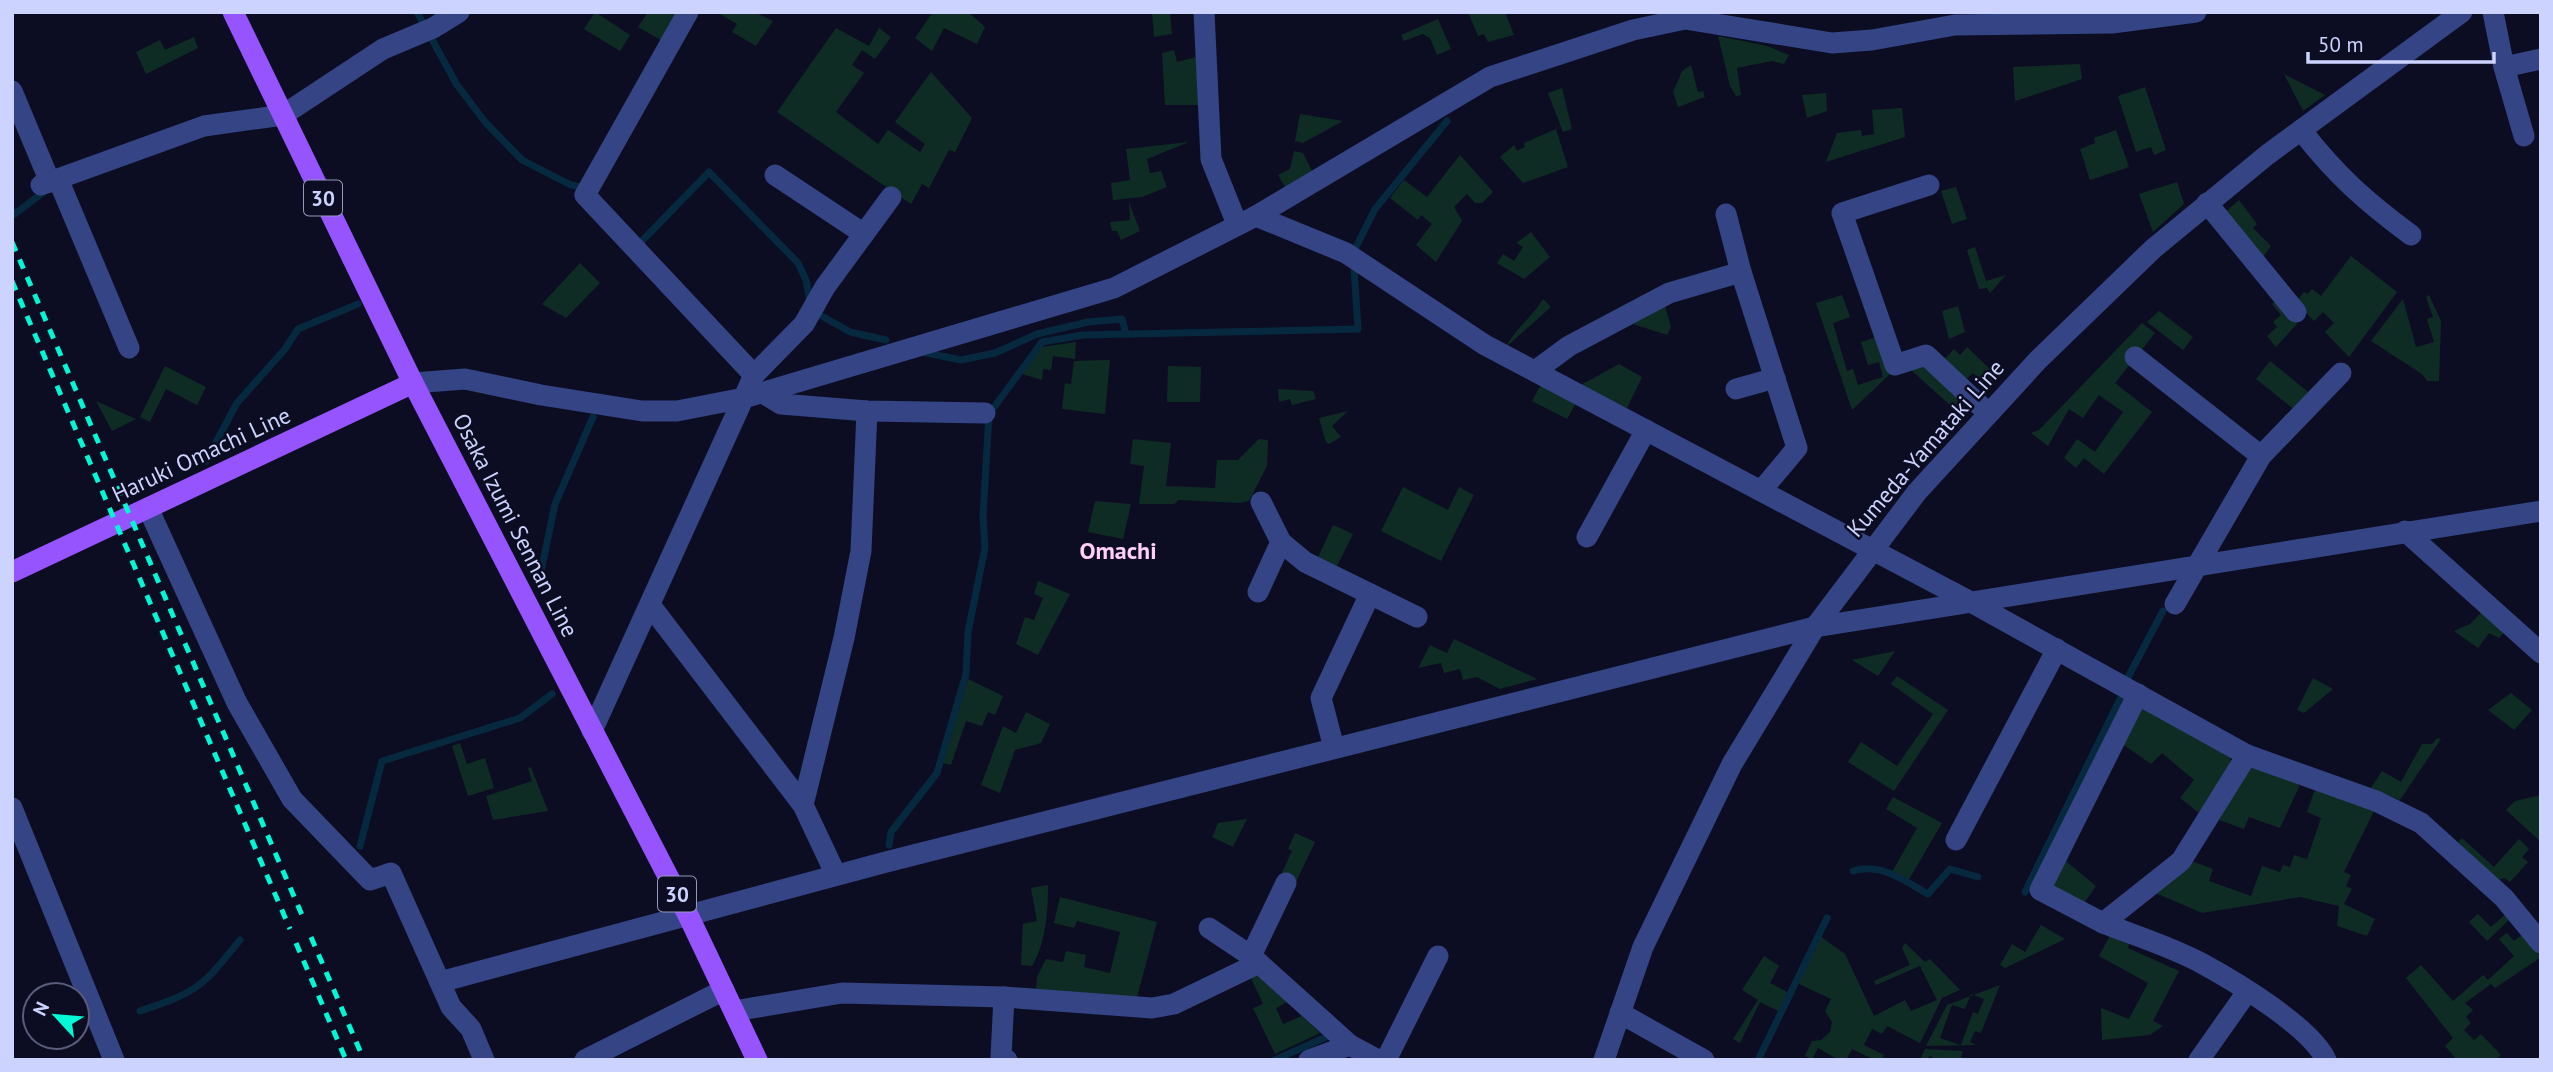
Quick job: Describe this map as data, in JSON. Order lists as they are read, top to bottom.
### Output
{
  "streets": {
    "main road": ["30", "Haruki Omachi Line", "Osaka Izumi Sennan Line"],
    "street": ["Kumeda-Yamataki Line"]
  },
  "crossings": [
    ["Haruki Omachi Line", "Osaka Izumi Sennan Line"]
  ],
  "districts": ["Omachi"],
  "scale_bar": "50 m",
  "north": "top left"
}
